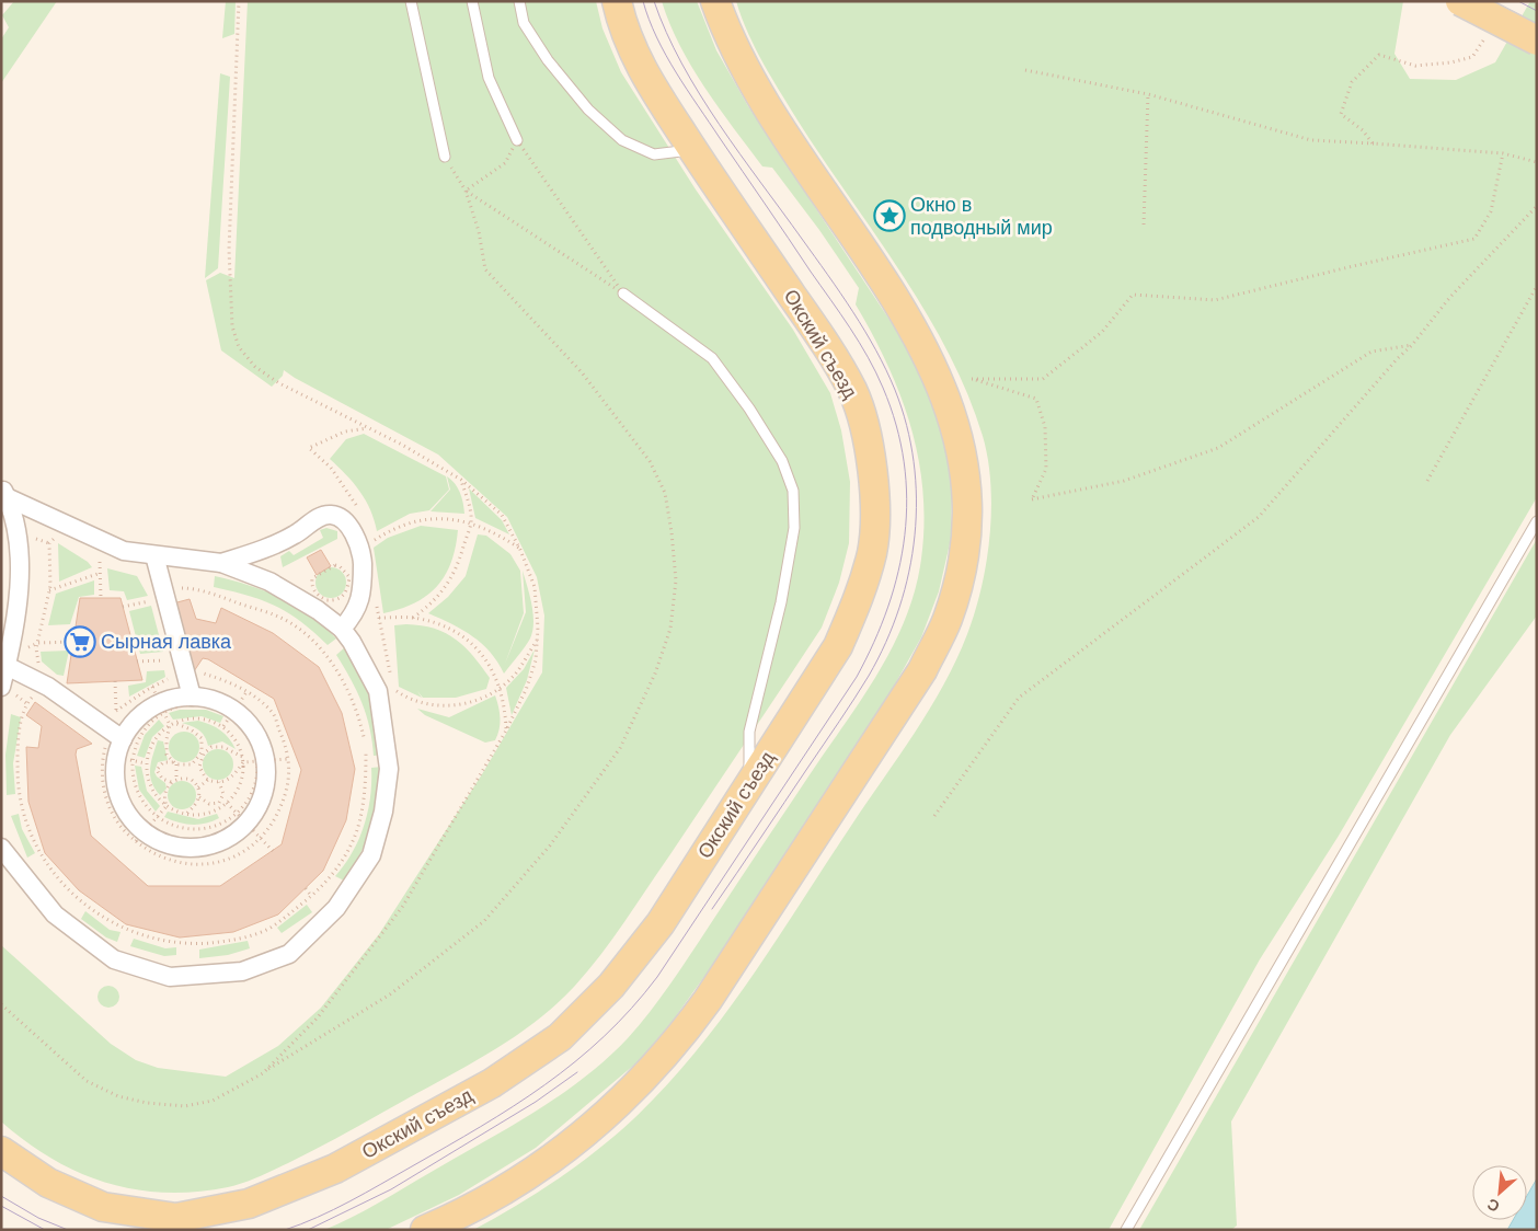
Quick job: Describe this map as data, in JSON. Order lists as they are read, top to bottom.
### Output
{
  "streets": {
    "main road": ["Окский съезд"]
  },
  "places": {
    "place": ["Окно в подводный мир"],
    "supermarket": ["Сырная лавка"]
  },
  "north": "bottom left"
}
